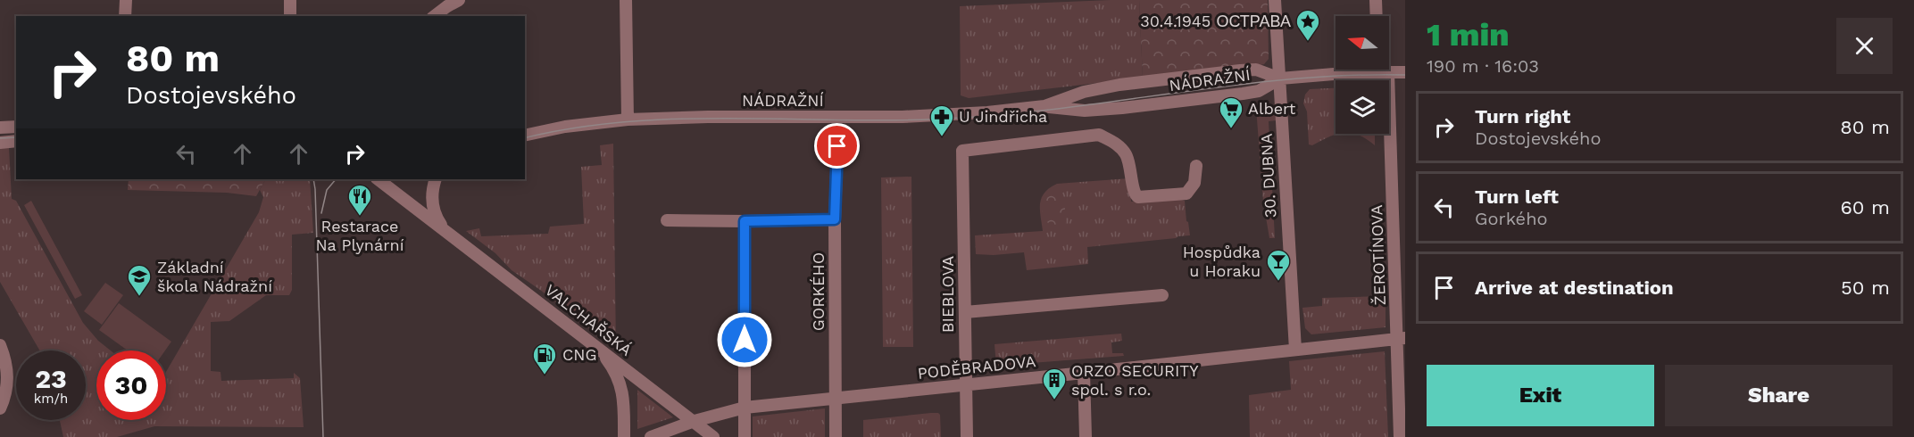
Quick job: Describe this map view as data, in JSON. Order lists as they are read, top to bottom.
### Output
{
  "streets": {
    "street": [
      "NÁDRAŽNÍ",
      "30. DUBNA",
      "ŽEROTÍNOVA",
      "GORKÉHO",
      "BIEBLOVA",
      "VALCHAŘSKÁ",
      "PODĚBRADOVA"
    ]
  },
  "crossings": [
    ["NÁDRAŽNÍ", "30. DUBNA"],
    ["30. DUBNA", "PODĚBRADOVA"],
    ["ŽEROTÍNOVA", "PODĚBRADOVA"],
    ["GORKÉHO", "PODĚBRADOVA"],
    ["BIEBLOVA", "PODĚBRADOVA"],
    ["VALCHAŘSKÁ", "PODĚBRADOVA"]
  ],
  "places": {
    "place": ["30.4.1945 ОСТРАВА"],
    "supermarket": ["Albert"],
    "pharmacy": ["U Jindřicha"],
    "restaurant": ["Restarace Na Plynární"],
    "bar": ["Hospůdka u Horaku"],
    "school or university": ["Základní škola Nádražní"],
    "fuel station": ["CNG"],
    "building": ["ORZO SECURITY spol. s r.o."]
  },
  "north": "left",
  "page": {
    "heading": ["1 min", "190 m · 16:03"],
    "turn": ["80 m", "Dostojevského"],
    "list": [
      {
        "name": "Turn right",
        "note": "Dostojevského",
        "value": "80 m"
      },
      {
        "name": "Turn left",
        "note": "Gorkého",
        "value": "60 m"
      },
      {
        "name": "Arrive at destination",
        "value": "50 m"
      }
    ],
    "speed": "23 km/h",
    "limit": "30",
    "buttons": ["Exit", "Share"]
  }
}
